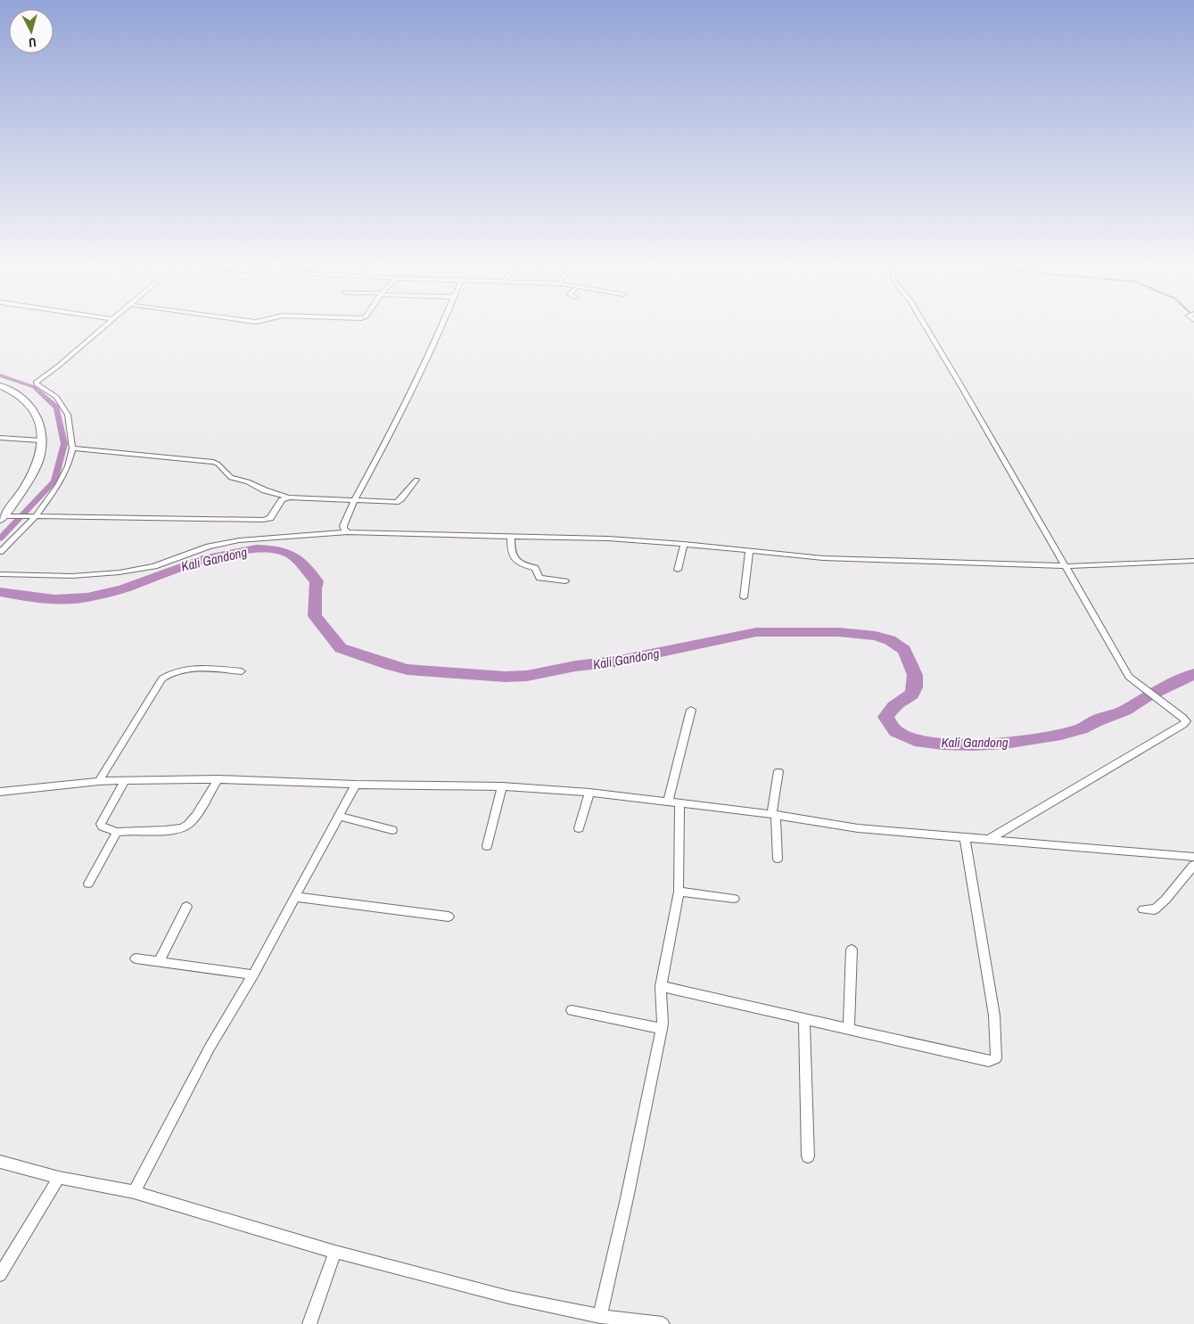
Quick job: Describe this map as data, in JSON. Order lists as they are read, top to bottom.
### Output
{
  "water": ["Kali Gandong"],
  "north": "bottom"
}
